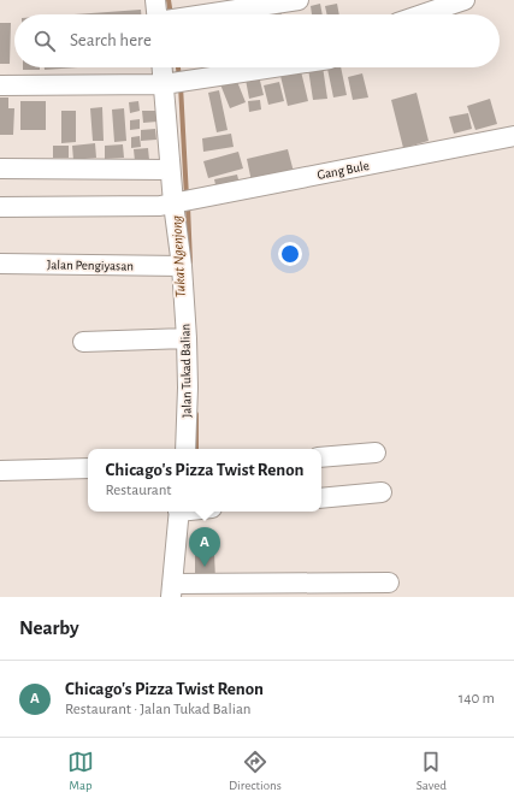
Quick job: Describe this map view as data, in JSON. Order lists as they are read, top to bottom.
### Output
{
  "streets": {
    "street": ["Gang Bule", "Jalan Pengiyasan", "Jalan Tukad Balian"]
  },
  "crossings": [
    ["Gang Bule", "Jalan Tukad Balian"],
    ["Jalan Pengiyasan", "Jalan Tukad Balian"]
  ],
  "water": ["Tukat Ngenjong"],
  "page": {
    "search": "Search here",
    "popup": ["Chicago's Pizza Twist Renon", "Restaurant"],
    "pins": "A",
    "heading": "Nearby",
    "list": [
      {
        "mark": "A",
        "name": "Chicago's Pizza Twist Renon",
        "note": "Restaurant · Jalan Tukad Balian",
        "value": "140 m"
      }
    ],
    "nav": ["Map", "Directions", "Saved"]
  }
}
